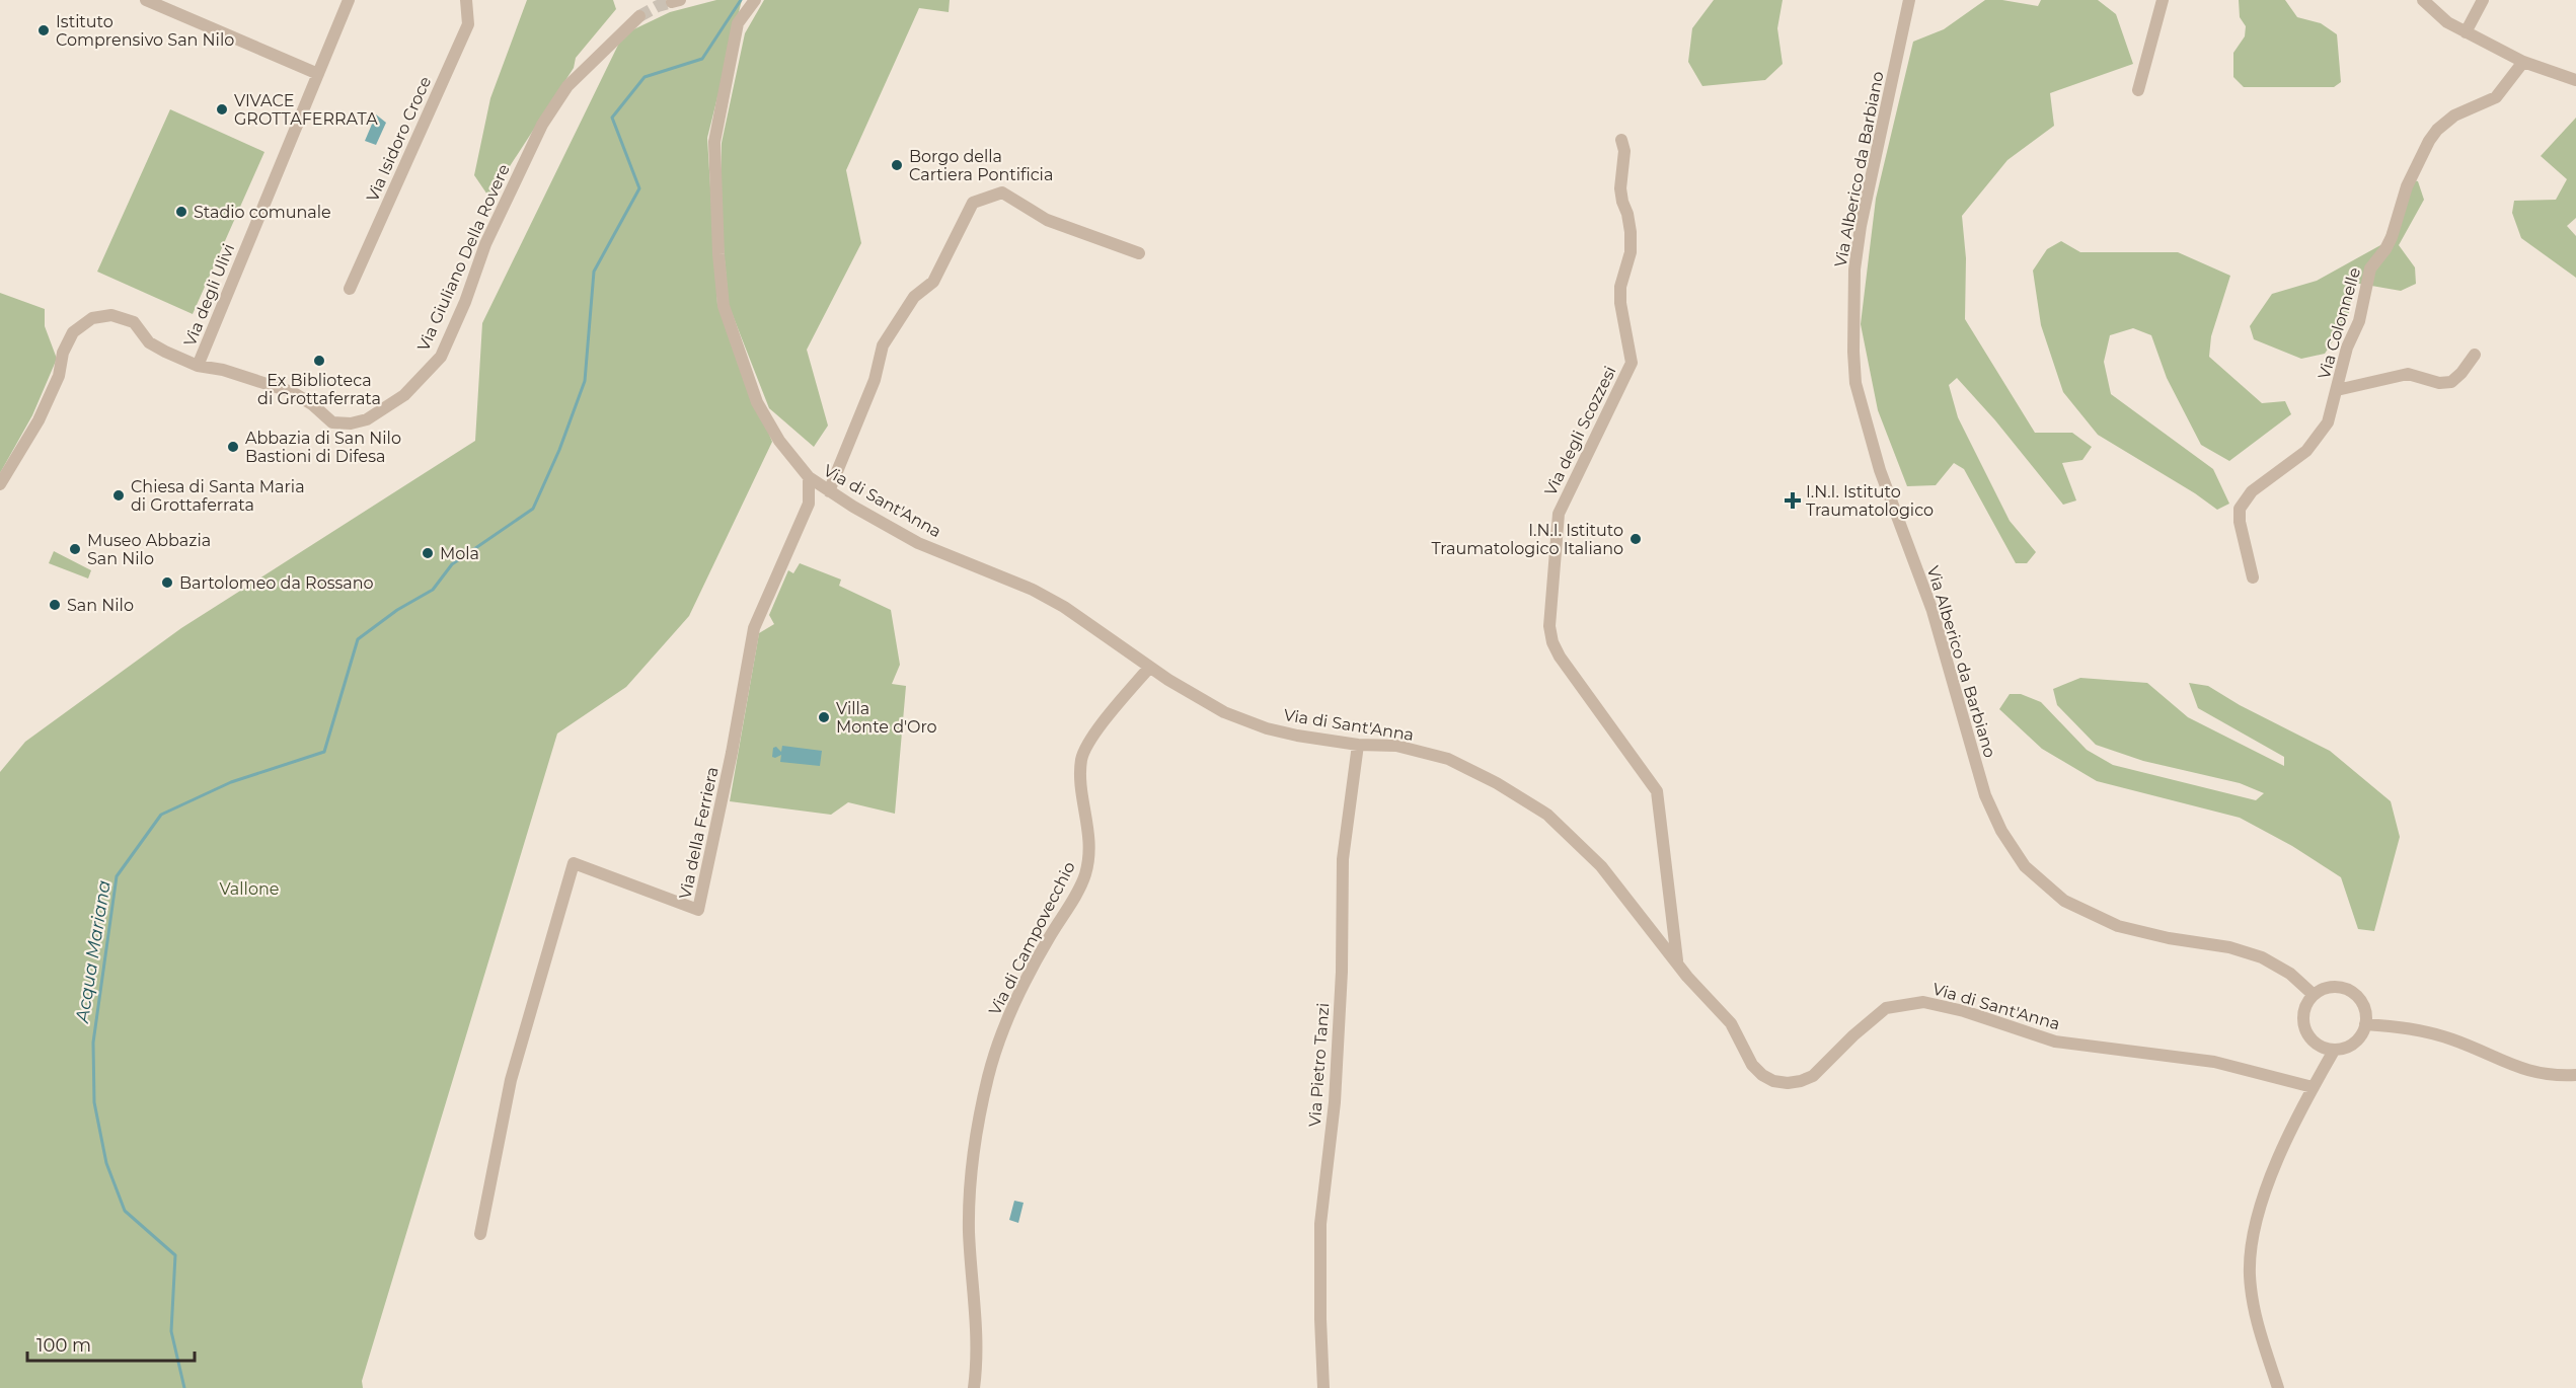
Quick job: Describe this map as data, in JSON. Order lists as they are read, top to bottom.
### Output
{
  "streets": {
    "street": [
      "Via Isidoro Croce",
      "Via Alberico da Barbiano",
      "Via Giuliano Della Rovere",
      "Via degli Ulivi",
      "Via Colonnelle",
      "Via degli Scozzesi",
      "Via di Sant'Anna",
      "Via della Ferriera",
      "Via di Campovecchio",
      "Via Pietro Tanzi"
    ]
  },
  "crossings": [
    ["Via Giuliano Della Rovere", "Via degli Ulivi"],
    ["Via degli Scozzesi", "Via di Sant'Anna"],
    ["Via di Sant'Anna", "Via della Ferriera"],
    ["Via di Sant'Anna", "Via di Campovecchio"],
    ["Via di Sant'Anna", "Via Pietro Tanzi"]
  ],
  "water": ["Acqua Mariana"],
  "parks": ["Vallone"],
  "places": {
    "other": [
      "Istituto Comprensivo San Nilo",
      "VIVACE GROTTAFERRATA",
      "Borgo della Cartiera Pontificia",
      "Stadio comunale",
      "Ex Biblioteca di Grottaferrata",
      "Abbazia di San Nilo Bastioni di Difesa",
      "Chiesa di Santa Maria di Grottaferrata",
      "I.N.I. Istituto Traumatologico Italiano",
      "Museo Abbazia San Nilo",
      "Mola",
      "Bartolomeo da Rossano",
      "San Nilo",
      "Villa Monte d'Oro"
    ],
    "health": ["I.N.I. Istituto Traumatologico"]
  },
  "scale_bar": "100 m"
}
